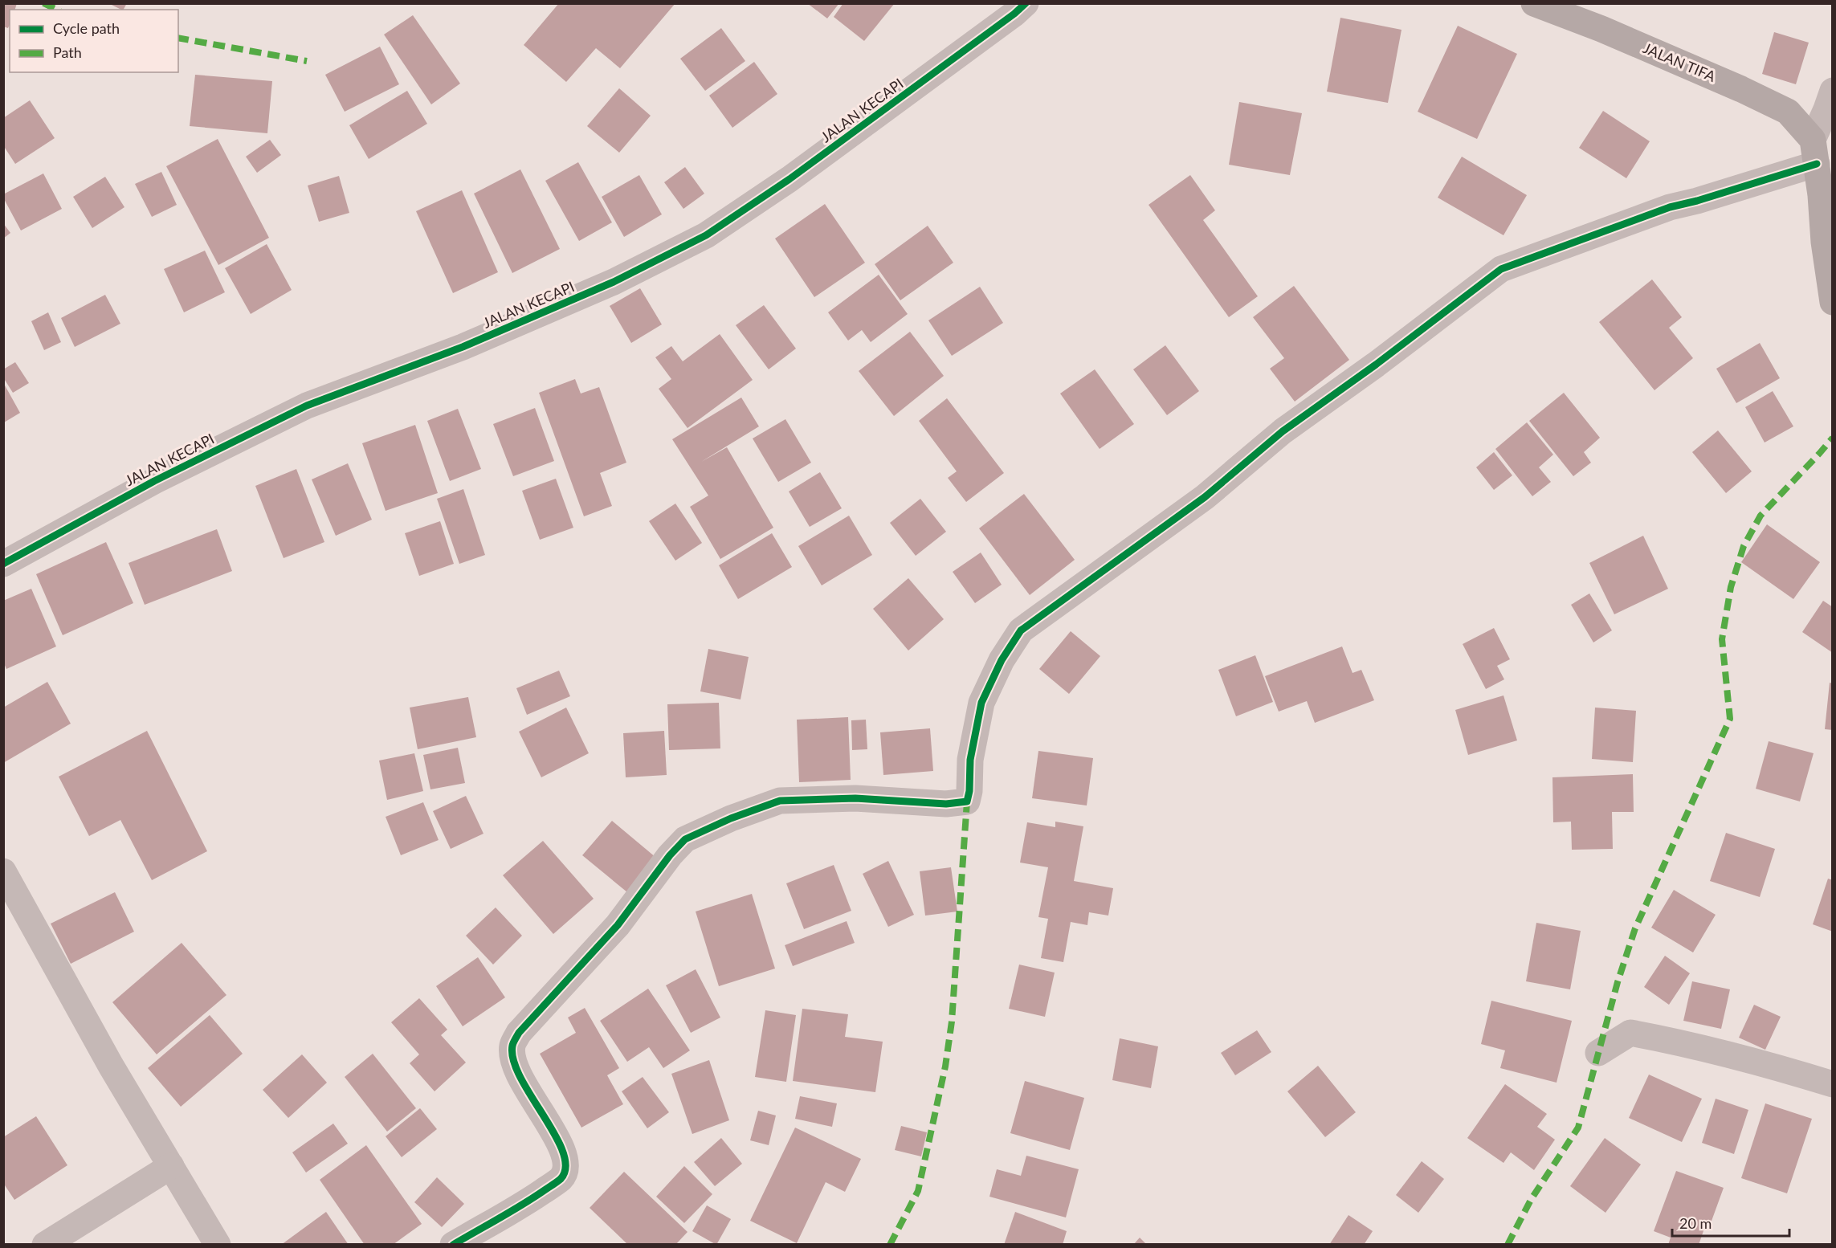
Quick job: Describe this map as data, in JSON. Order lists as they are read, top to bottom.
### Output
{
  "streets": {
    "street": ["JALAN TIFA", "JALAN KECAPI"]
  },
  "legend": ["Cycle path", "Path"],
  "scale_bar": "20 m"
}
